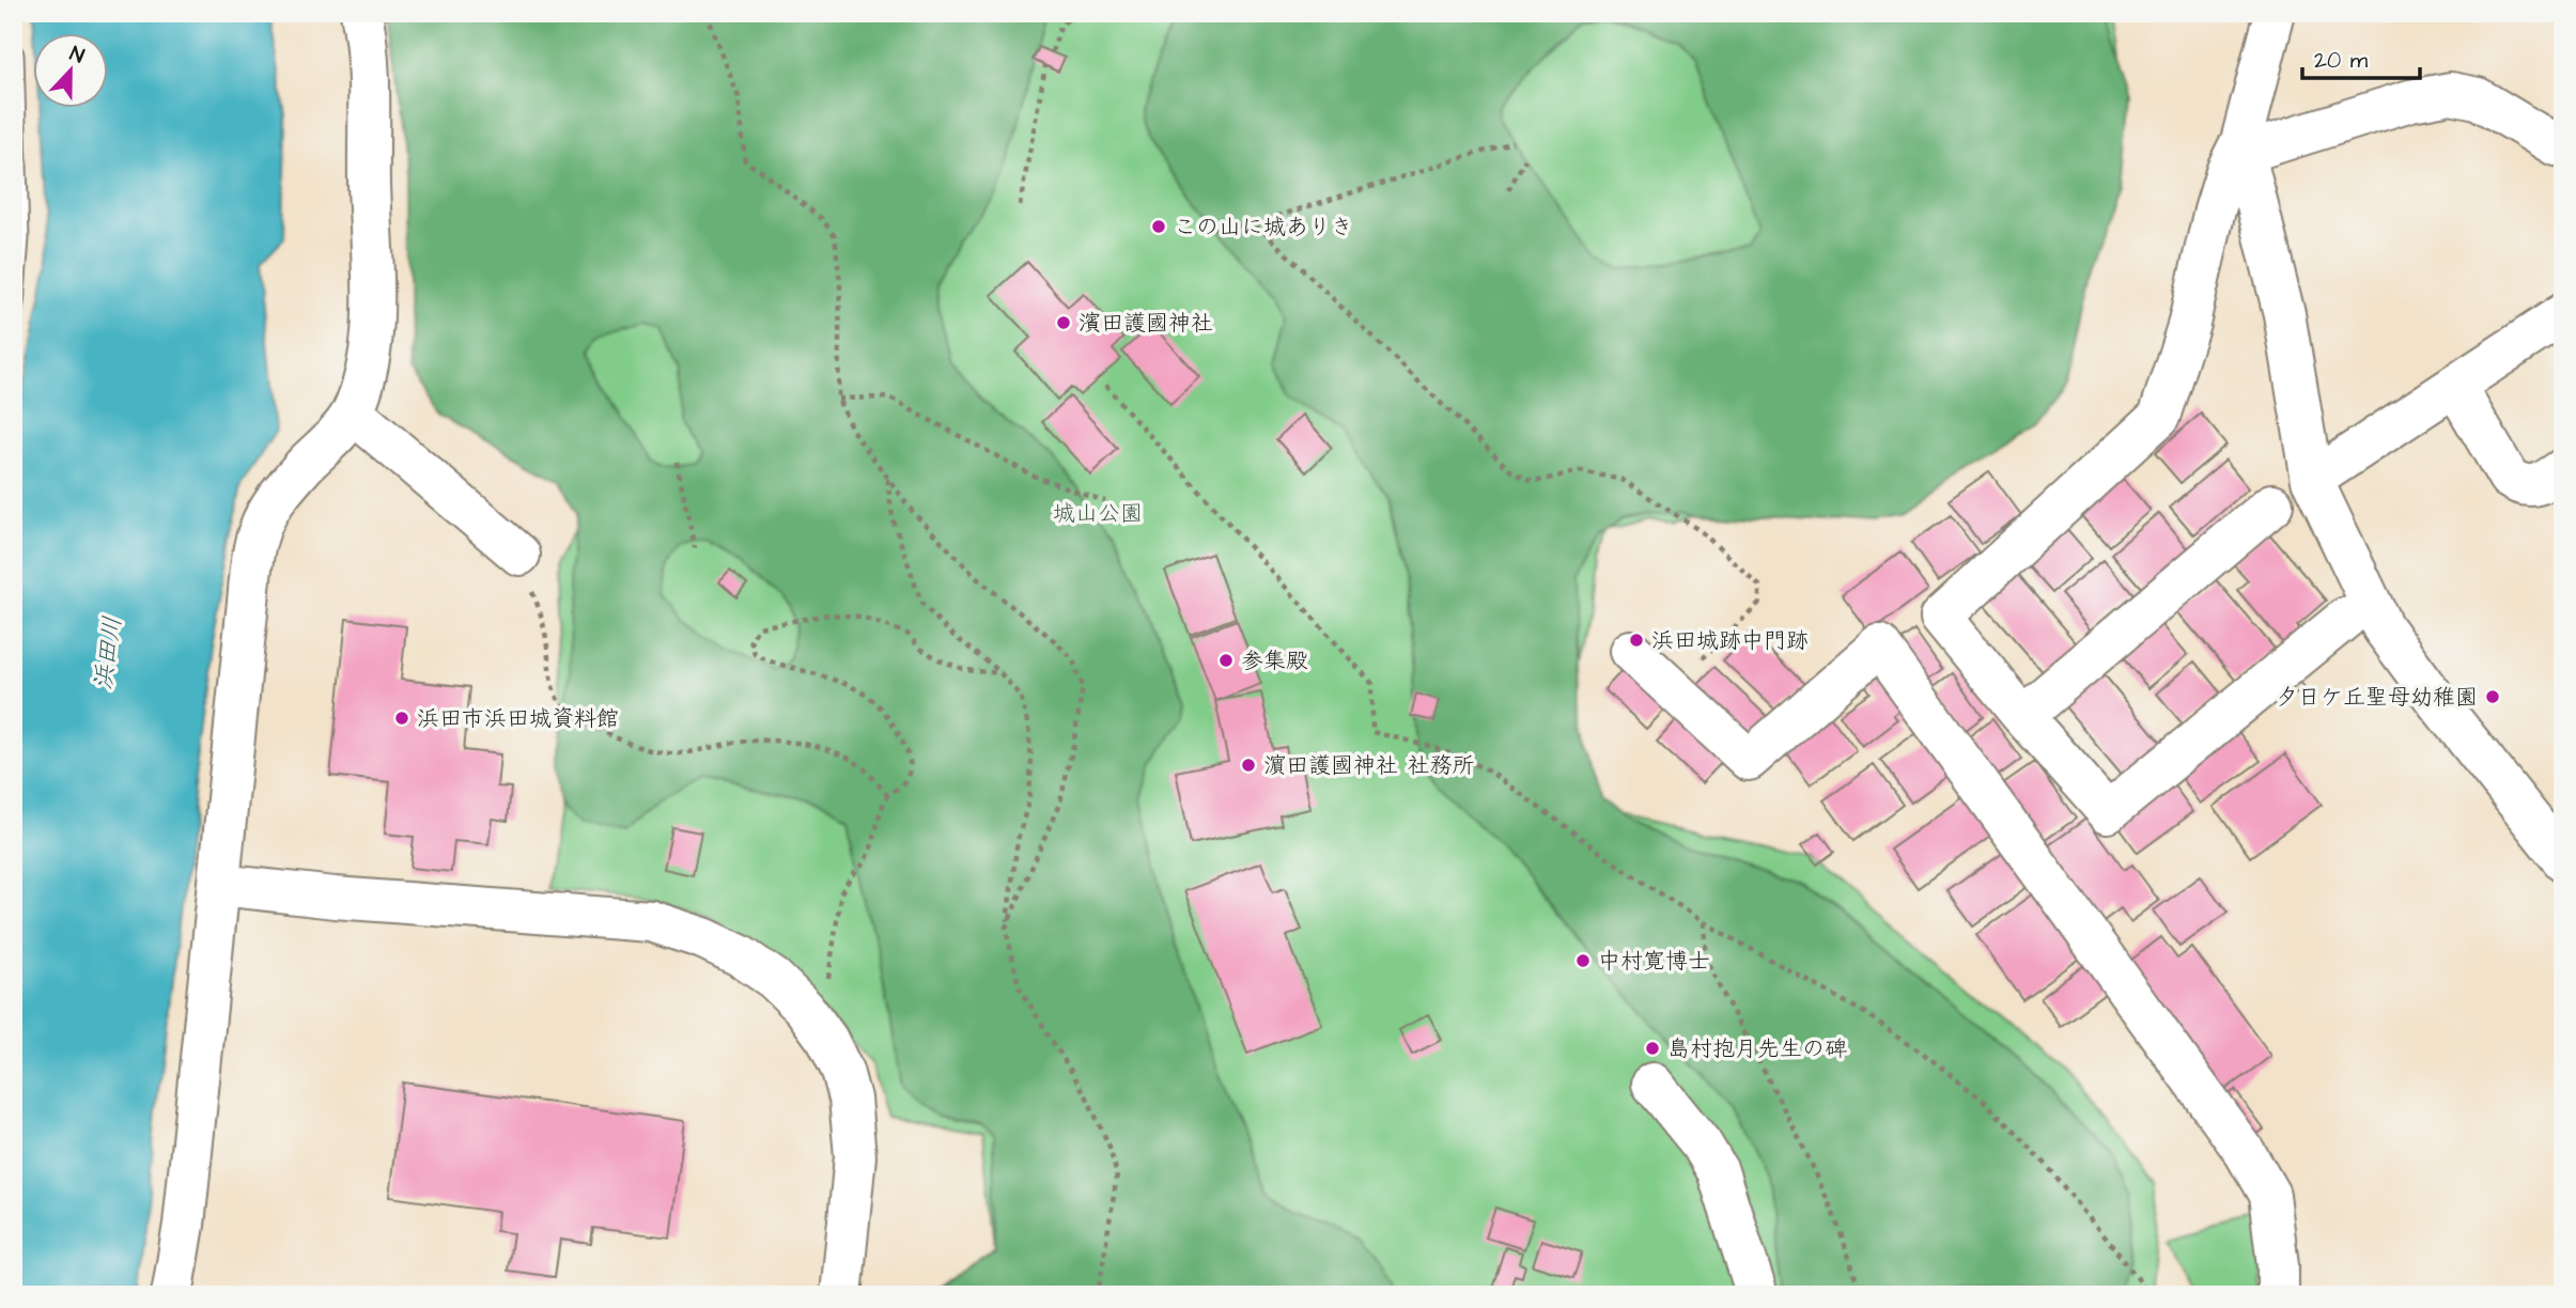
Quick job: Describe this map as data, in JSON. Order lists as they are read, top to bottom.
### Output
{
  "water": ["浜田川"],
  "parks": ["城山公園"],
  "places": [
    "この山に城ありき",
    "濱田護國神社",
    "浜田城跡中門跡",
    "参集殿",
    "夕日ケ丘聖母幼稚園",
    "浜田市浜田城資料館",
    "濵田護國神社 社務所",
    "中村寛博士",
    "島村抱月先生の碑"
  ],
  "scale_bar": "20 m",
  "north": "top"
}
